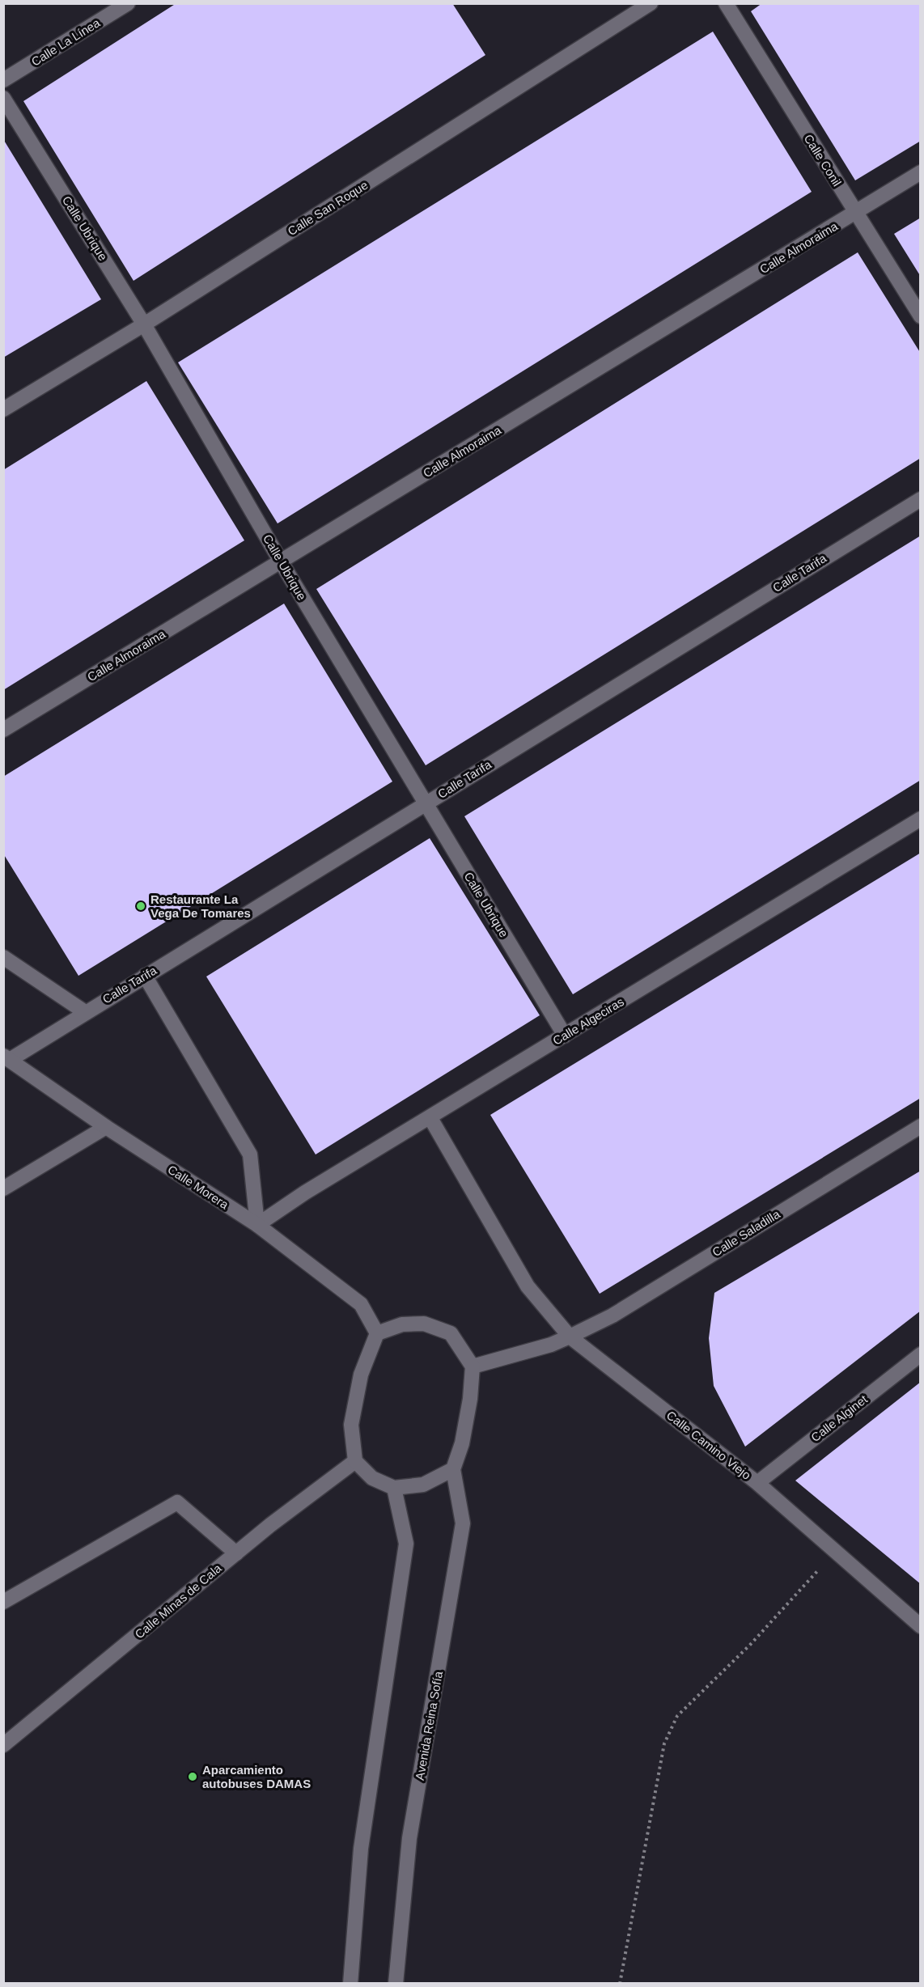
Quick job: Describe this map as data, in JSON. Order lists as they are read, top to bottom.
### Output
{
  "streets": {
    "street": [
      "Calle La Línea",
      "Calle Conil",
      "Calle San Roque",
      "Calle Ubrique",
      "Calle Almoraima",
      "Calle Tarifa",
      "Calle Algeciras",
      "Calle Morera",
      "Calle Saladilla",
      "Calle Alginet",
      "Calle Camino Viejo",
      "Calle Minas de Cala",
      "Avenida Reina Sofía"
    ]
  },
  "crossings": [
    ["Calle Conil", "Calle Almoraima"],
    ["Calle San Roque", "Calle Ubrique"],
    ["Calle Ubrique", "Calle Almoraima"],
    ["Calle Ubrique", "Calle Tarifa"],
    ["Calle Ubrique", "Calle Algeciras"],
    ["Calle Tarifa", "Calle Morera"],
    ["Calle Algeciras", "Calle Morera"],
    ["Calle Algeciras", "Calle Camino Viejo"],
    ["Calle Morera", "Calle Minas de Cala"],
    ["Calle Morera", "Avenida Reina Sofía"],
    ["Calle Saladilla", "Calle Camino Viejo"],
    ["Calle Alginet", "Calle Camino Viejo"],
    ["Calle Minas de Cala", "Avenida Reina Sofía"]
  ],
  "places": ["Restaurante La Vega De Tomares", "Aparcamiento autobuses DAMAS"]
}
